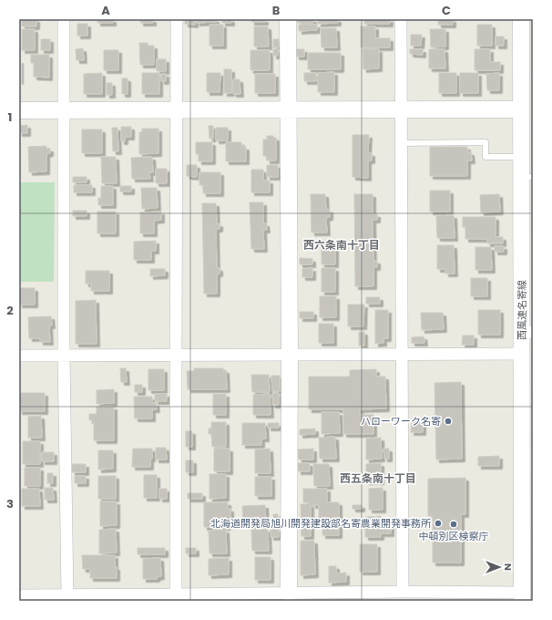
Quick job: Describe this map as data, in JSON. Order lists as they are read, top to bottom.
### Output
{
  "streets": {
    "street": ["西風連名寄線"]
  },
  "districts": ["西六条南十丁目", "西五条南十丁目"],
  "places": ["ハローワーク名寄", "北海道開発局旭川開発建設部名寄農業開発事務所", "中頓別区検察庁"],
  "north": "right",
  "grid": {
    "columns": ["A", "B", "C"],
    "rows": ["1", "2", "3"]
  }
}
